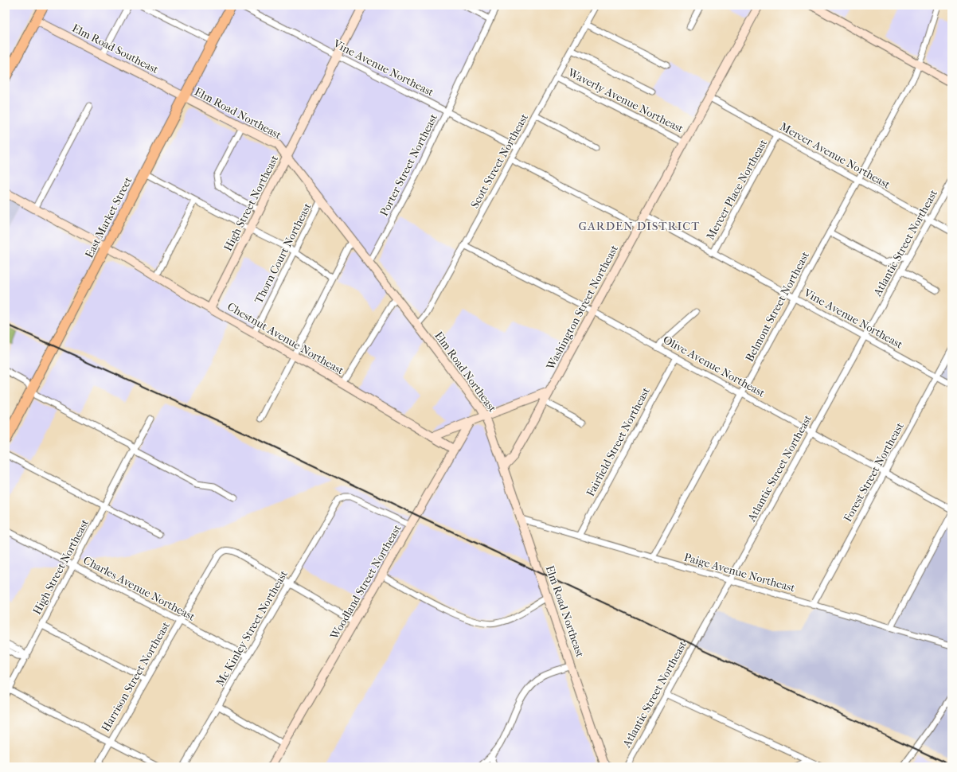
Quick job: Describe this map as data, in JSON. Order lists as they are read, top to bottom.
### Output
{
  "streets": {
    "main road": ["East Market Street"],
    "street": [
      "Elm Road Southeast",
      "Vine Avenue Northeast",
      "Waverly Avenue Northeast",
      "Elm Road Northeast",
      "Mercer Avenue Northeast",
      "Scott Street Northeast",
      "Porter Street Northeast",
      "Mercer Place Northeast",
      "High Street Northeast",
      "Atlantic Street Northeast",
      "Thorn Court Northeast",
      "Belmont Street Northeast",
      "Washington Street Northeast",
      "Chestnut Avenue Northeast",
      "Olive Avenue Northeast",
      "Fairfield Street Northeast",
      "Forest Street Northeast",
      "Paige Avenue Northeast",
      "Woodland Street Northeast",
      "Charles Avenue Northeast",
      "Mc Kinley Street Northeast",
      "Harrison Street Northeast"
    ]
  },
  "crossings": [
    ["Elm Road Southeast", "Elm Road Northeast"],
    ["Elm Road Southeast", "East Market Street"],
    ["Vine Avenue Northeast", "Scott Street Northeast"],
    ["Vine Avenue Northeast", "Porter Street Northeast"],
    ["Vine Avenue Northeast", "Mercer Place Northeast"],
    ["Vine Avenue Northeast", "High Street Northeast"],
    ["Vine Avenue Northeast", "Atlantic Street Northeast"],
    ["Vine Avenue Northeast", "Belmont Street Northeast"],
    ["Vine Avenue Northeast", "Washington Street Northeast"],
    ["Vine Avenue Northeast", "Forest Street Northeast"],
    ["Waverly Avenue Northeast", "Scott Street Northeast"],
    ["Waverly Avenue Northeast", "Washington Street Northeast"],
    ["Elm Road Northeast", "Scott Street Northeast"],
    ["Elm Road Northeast", "Porter Street Northeast"],
    ["Elm Road Northeast", "High Street Northeast"],
    ["Elm Road Northeast", "East Market Street"],
    ["Elm Road Northeast", "Thorn Court Northeast"],
    ["Elm Road Northeast", "Washington Street Northeast"],
    ["Elm Road Northeast", "Paige Avenue Northeast"],
    ["Mercer Avenue Northeast", "Mercer Place Northeast"],
    ["Mercer Avenue Northeast", "Atlantic Street Northeast"],
    ["Mercer Avenue Northeast", "Belmont Street Northeast"],
    ["Mercer Avenue Northeast", "Washington Street Northeast"],
    ["Scott Street Northeast", "Olive Avenue Northeast"],
    ["High Street Northeast", "Chestnut Avenue Northeast"],
    ["High Street Northeast", "Charles Avenue Northeast"],
    ["East Market Street", "Chestnut Avenue Northeast"],
    ["Atlantic Street Northeast", "Olive Avenue Northeast"],
    ["Atlantic Street Northeast", "Paige Avenue Northeast"],
    ["Thorn Court Northeast", "Chestnut Avenue Northeast"],
    ["Belmont Street Northeast", "Olive Avenue Northeast"],
    ["Belmont Street Northeast", "Paige Avenue Northeast"],
    ["Washington Street Northeast", "Olive Avenue Northeast"],
    ["Chestnut Avenue Northeast", "Woodland Street Northeast"],
    ["Olive Avenue Northeast", "Fairfield Street Northeast"],
    ["Olive Avenue Northeast", "Forest Street Northeast"],
    ["Fairfield Street Northeast", "Paige Avenue Northeast"],
    ["Forest Street Northeast", "Paige Avenue Northeast"],
    ["Woodland Street Northeast", "Mc Kinley Street Northeast"],
    ["Charles Avenue Northeast", "Mc Kinley Street Northeast"],
    ["Charles Avenue Northeast", "Harrison Street Northeast"],
    ["Mc Kinley Street Northeast", "Harrison Street Northeast"]
  ],
  "districts": ["GARDEN DISTRICT"]
}
